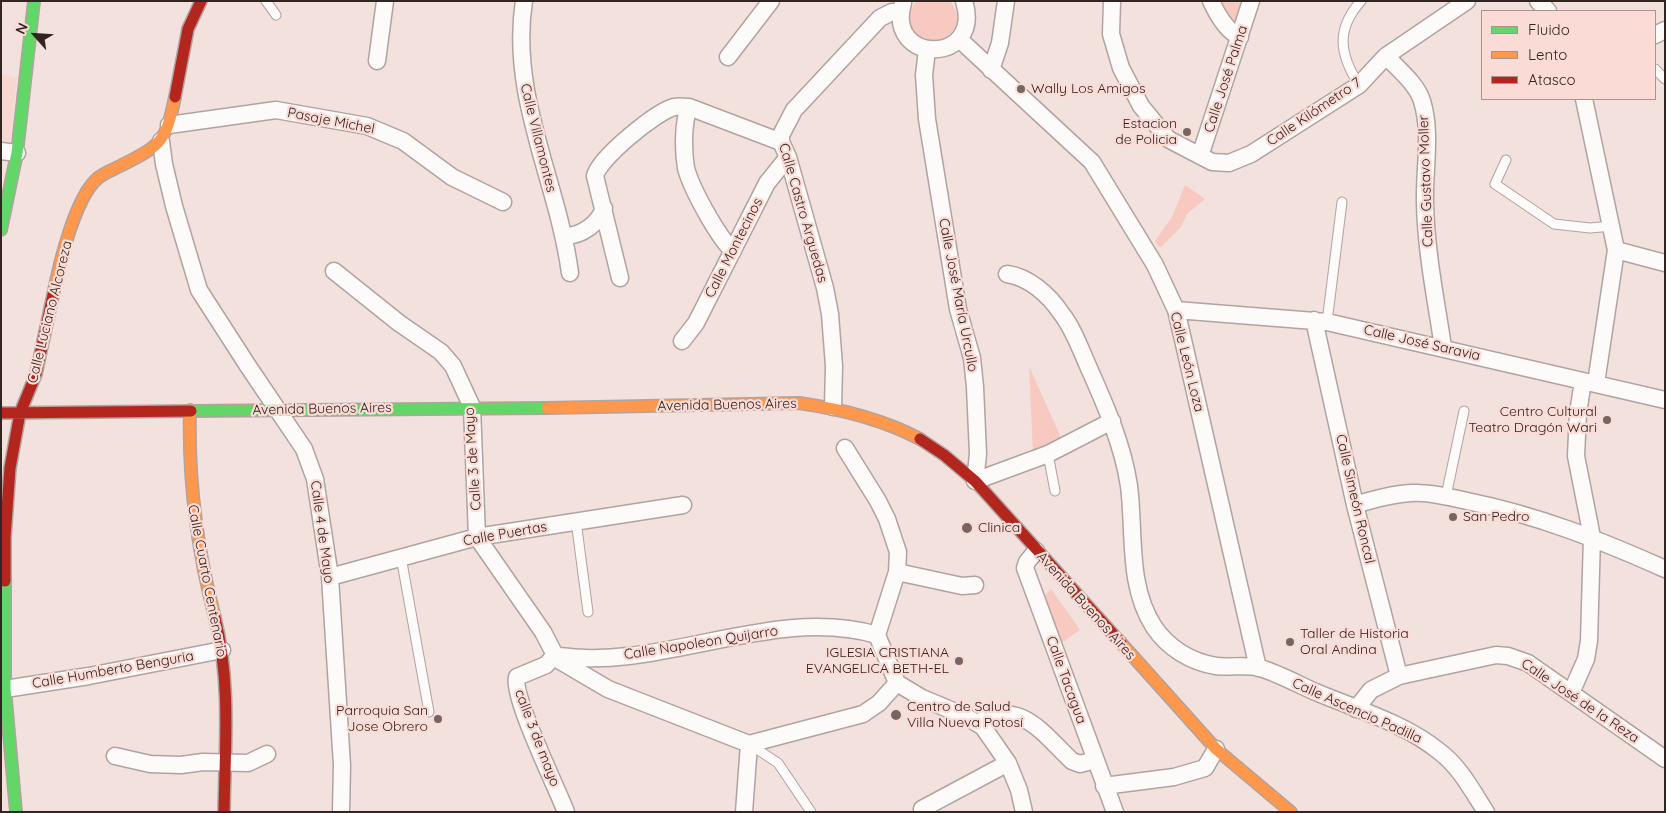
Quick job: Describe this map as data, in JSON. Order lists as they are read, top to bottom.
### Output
{
  "streets": {
    "main road": ["Calle Luciano Alcoreza", "Avenida Buenos Aires", "Calle Cuarto Centenario"],
    "street": [
      "Calle José Palma",
      "Calle Kilómetro 7",
      "Pasaje Michel",
      "Calle Villamontes",
      "Calle Gustavo Moller",
      "Calle Castro Arguedas",
      "Calle Montecinos",
      "Calle José María Urcullo",
      "Calle José Saravia",
      "Calle León Loza",
      "Calle 3 de Mayo",
      "Calle Simeón Roncal",
      "Calle 4 de Mayo",
      "Calle Puertas",
      "Calle Napoleon Quijarro",
      "Calle Humberto Benguria",
      "Calle Tacagua",
      "Calle José de la Reza",
      "Calle Ascencio Padilla",
      "calle 3 de mayo"
    ]
  },
  "crossings": [
    ["Calle José Palma", "Calle Kilómetro 7"],
    ["Calle Kilómetro 7", "Calle Gustavo Moller"],
    ["Calle Gustavo Moller", "Calle José Saravia"],
    ["Calle Castro Arguedas", "Calle Montecinos"],
    ["Calle Castro Arguedas", "Avenida Buenos Aires"],
    ["Calle José María Urcullo", "Avenida Buenos Aires"],
    ["Calle Luciano Alcoreza", "Avenida Buenos Aires"],
    ["Calle Luciano Alcoreza", "Calle 4 de Mayo"],
    ["Calle Luciano Alcoreza", "Calle Humberto Benguria"],
    ["Calle José Saravia", "Calle León Loza"],
    ["Calle José Saravia", "Calle Simeón Roncal"],
    ["Calle León Loza", "Calle Ascencio Padilla"],
    ["Avenida Buenos Aires", "Calle 3 de Mayo"],
    ["Avenida Buenos Aires", "Calle 4 de Mayo"],
    ["Avenida Buenos Aires", "Calle Cuarto Centenario"],
    ["Avenida Buenos Aires", "Calle Tacagua"],
    ["Calle 3 de Mayo", "Calle Puertas"],
    ["Calle Simeón Roncal", "Calle José de la Reza"],
    ["Calle 4 de Mayo", "Calle Puertas"],
    ["Calle Cuarto Centenario", "Calle Humberto Benguria"],
    ["Calle Napoleon Quijarro", "calle 3 de mayo"],
    ["Calle José de la Reza", "Calle Ascencio Padilla"]
  ],
  "places": [
    "Wally Los Amigos",
    "Estacion de Policia",
    "Centro Cultural Teatro Dragón Wari",
    "San Pedro",
    "Clinica",
    "Taller de Historia Oral Andina",
    "IGLESIA CRISTIANA EVANGELICA BETH-EL",
    "Centro de Salud Villa Nueva Potosí",
    "Parroquia San Jose Obrero"
  ],
  "legend": ["Fluido", "Lento", "Atasco"],
  "north": "top left"
}
